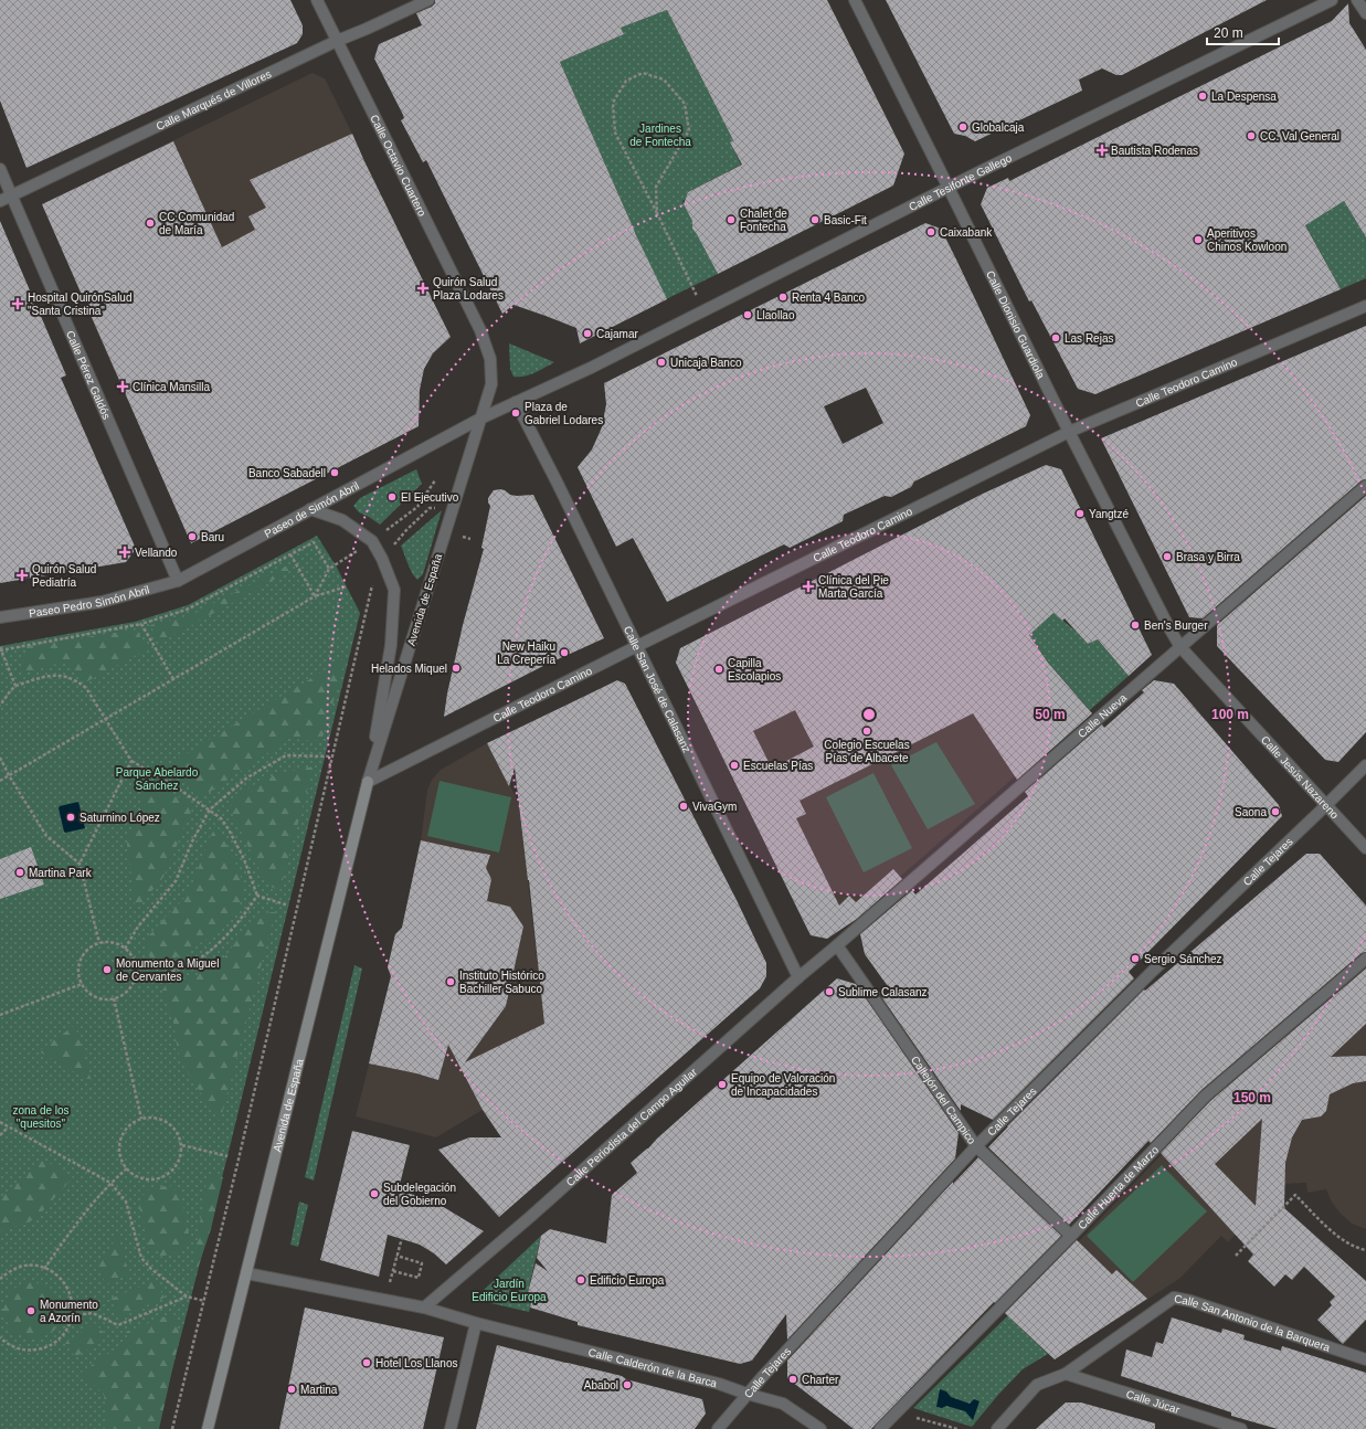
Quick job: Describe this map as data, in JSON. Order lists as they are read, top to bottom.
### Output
{
  "streets": {
    "main road": ["Avenida de España"],
    "street": [
      "Calle Marqués de Villores",
      "Calle Octavio Cuartero",
      "Calle Tesifonte Gallego",
      "Calle Dionisio Guardiola",
      "Calle Pérez Galdós",
      "Calle Teodoro Camino",
      "Paseo de Simón Abril",
      "Paseo Pedro Simón Abril",
      "Calle San José de Calasanz",
      "Calle Nueva",
      "Calle Jesús Nazareno",
      "Calle Tejares",
      "Callejón del Campico",
      "Calle Periodista del Campo Aguilar",
      "Calle Huerta de Marzo",
      "Calle San Antonio de la Barquera",
      "Calle Calderón de la Barca",
      "Calle Júcar"
    ]
  },
  "crossings": [
    ["Calle Marqués de Villores", "Calle Octavio Cuartero"],
    ["Calle Marqués de Villores", "Calle Pérez Galdós"],
    ["Calle Octavio Cuartero", "Paseo de Simón Abril"],
    ["Calle Octavio Cuartero", "Avenida de España"],
    ["Calle Tesifonte Gallego", "Calle Dionisio Guardiola"],
    ["Calle Tesifonte Gallego", "Calle San José de Calasanz"],
    ["Calle Dionisio Guardiola", "Calle Teodoro Camino"],
    ["Calle Dionisio Guardiola", "Calle Nueva"],
    ["Calle Dionisio Guardiola", "Calle Jesús Nazareno"],
    ["Calle Pérez Galdós", "Paseo de Simón Abril"],
    ["Calle Pérez Galdós", "Paseo Pedro Simón Abril"],
    ["Calle Teodoro Camino", "Avenida de España"],
    ["Calle Teodoro Camino", "Calle San José de Calasanz"],
    ["Paseo de Simón Abril", "Avenida de España"],
    ["Paseo de Simón Abril", "Paseo Pedro Simón Abril"],
    ["Avenida de España", "Calle Calderón de la Barca"],
    ["Calle San José de Calasanz", "Calle Periodista del Campo Aguilar"],
    ["Calle Nueva", "Calle Jesús Nazareno"],
    ["Calle Nueva", "Callejón del Campico"],
    ["Calle Nueva", "Calle Periodista del Campo Aguilar"],
    ["Calle Tejares", "Callejón del Campico"],
    ["Calle Tejares", "Calle Calderón de la Barca"],
    ["Callejón del Campico", "Calle Periodista del Campo Aguilar"],
    ["Callejón del Campico", "Calle Huerta de Marzo"],
    ["Calle Periodista del Campo Aguilar", "Calle Calderón de la Barca"],
    ["Calle San Antonio de la Barquera", "Calle Júcar"]
  ],
  "parks": [
    "Jardines de Fontecha",
    "Parque Abelardo Sánchez",
    "zona de los \"quesitos\"",
    "Jardín Edificio Europa"
  ],
  "places": {
    "other": [
      "La Despensa",
      "Globalcaja",
      "CC. Val General",
      "Chalet de Fontecha",
      "Basic-Fit",
      "CC Comunidad de María",
      "Caixabank",
      "Aperitivos Chinos Kowloon",
      "Renta 4 Banco",
      "Llaollao",
      "Cajamar",
      "Las Rejas",
      "Unicaja Banco",
      "Plaza de Gabriel Lodares",
      "Banco Sabadell",
      "El Ejecutivo",
      "Yangtzé",
      "Baru",
      "Brasa y Birra",
      "Ben's Burger",
      "New Haiku La Crepería",
      "Helados Miquel",
      "Capilla Escolapios",
      "Colegio Escuelas Pías de Albacete",
      "Escuelas Pías",
      "VivaGym",
      "Saona",
      "Saturnino López",
      "Martina Park",
      "Sergio Sánchez",
      "Monumento a Miguel de Cervantes",
      "Instituto Histórico Bachiller Sabuco",
      "Sublime Calasanz",
      "Equipo de Valoración de Incapacidades",
      "Subdelegación del Gobierno",
      "Edificio Europa",
      "Monumento a Azorín",
      "Hotel Los Llanos",
      "Charter",
      "Ababol",
      "Martina"
    ],
    "health": [
      "Bautista Rodenas",
      "Quirón Salud Plaza Lodares",
      "Hospital QuirónSalud \"Santa Cristina\"",
      "Clínica Mansilla",
      "Vellando",
      "Quirón Salud Pediatría",
      "Clínica del Pie Marta García"
    ]
  },
  "scale_bar": "20 m",
  "rings": ["50 m", "100 m", "150 m"]
}
